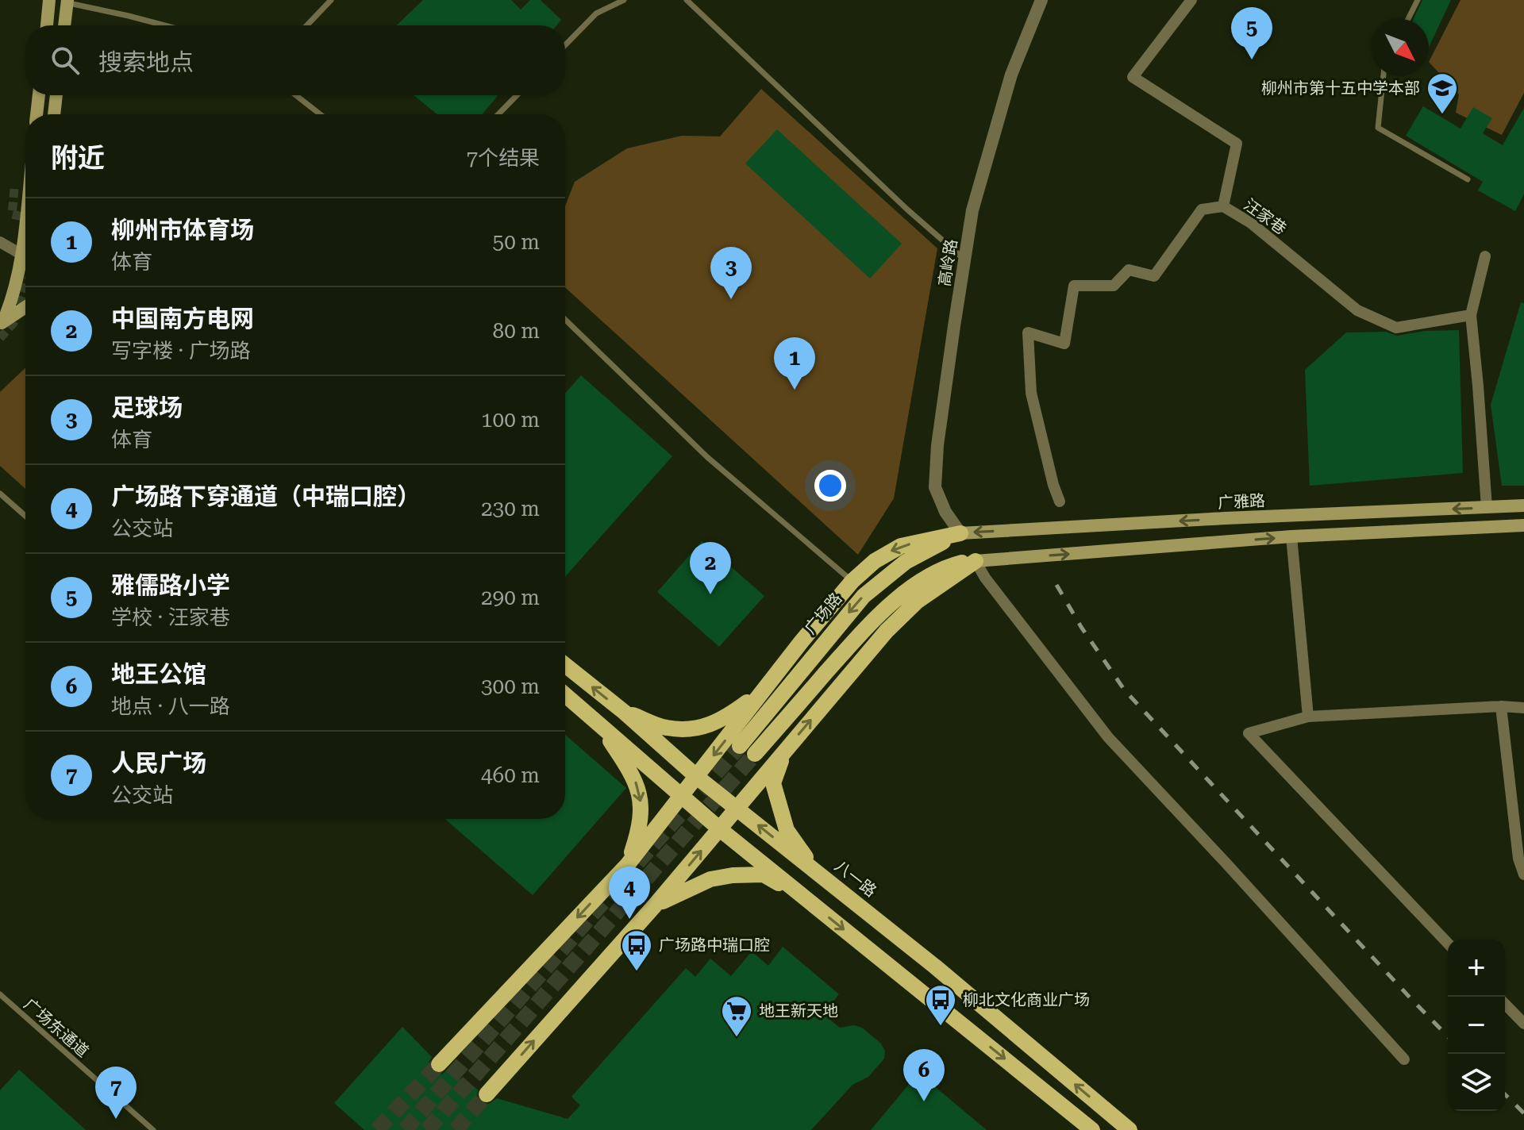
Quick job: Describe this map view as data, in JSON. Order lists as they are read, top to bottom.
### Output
{
  "streets": {
    "main road": ["广雅路", "广场路", "八一路"],
    "street": ["汪家巷", "高岭路"],
    "lane": ["广场东通道"]
  },
  "crossings": [
    ["高岭路", "广雅路"],
    ["高岭路", "广场路"],
    ["广雅路", "广场路"]
  ],
  "places": {
    "school or university": ["柳州市第十五中学本部"],
    "bus stop": ["广场路中瑞口腔", "柳北文化商业广场"],
    "supermarket": ["地王新天地"]
  },
  "north": "bottom right",
  "page": {
    "pins": [
      "5",
      "3",
      "1",
      "2",
      "4",
      "6",
      "7"
    ],
    "search": "搜索地点",
    "heading": ["附近", "7个结果"],
    "list": [
      {
        "mark": "1",
        "name": "柳州市体育场",
        "note": "体育",
        "value": "50 m"
      },
      {
        "mark": "2",
        "name": "中国南方电网",
        "note": "写字楼 · 广场路",
        "value": "80 m"
      },
      {
        "mark": "3",
        "name": "足球场",
        "note": "体育",
        "value": "100 m"
      },
      {
        "mark": "4",
        "name": "广场路下穿通道（中瑞口腔）",
        "note": "公交站",
        "value": "230 m"
      },
      {
        "mark": "5",
        "name": "雅儒路小学",
        "note": "学校 · 汪家巷",
        "value": "290 m"
      },
      {
        "mark": "6",
        "name": "地王公馆",
        "note": "地点 · 八一路",
        "value": "300 m"
      },
      {
        "mark": "7",
        "name": "人民广场",
        "note": "公交站",
        "value": "460 m"
      }
    ],
    "map_buttons": ["+", "−"]
  }
}
